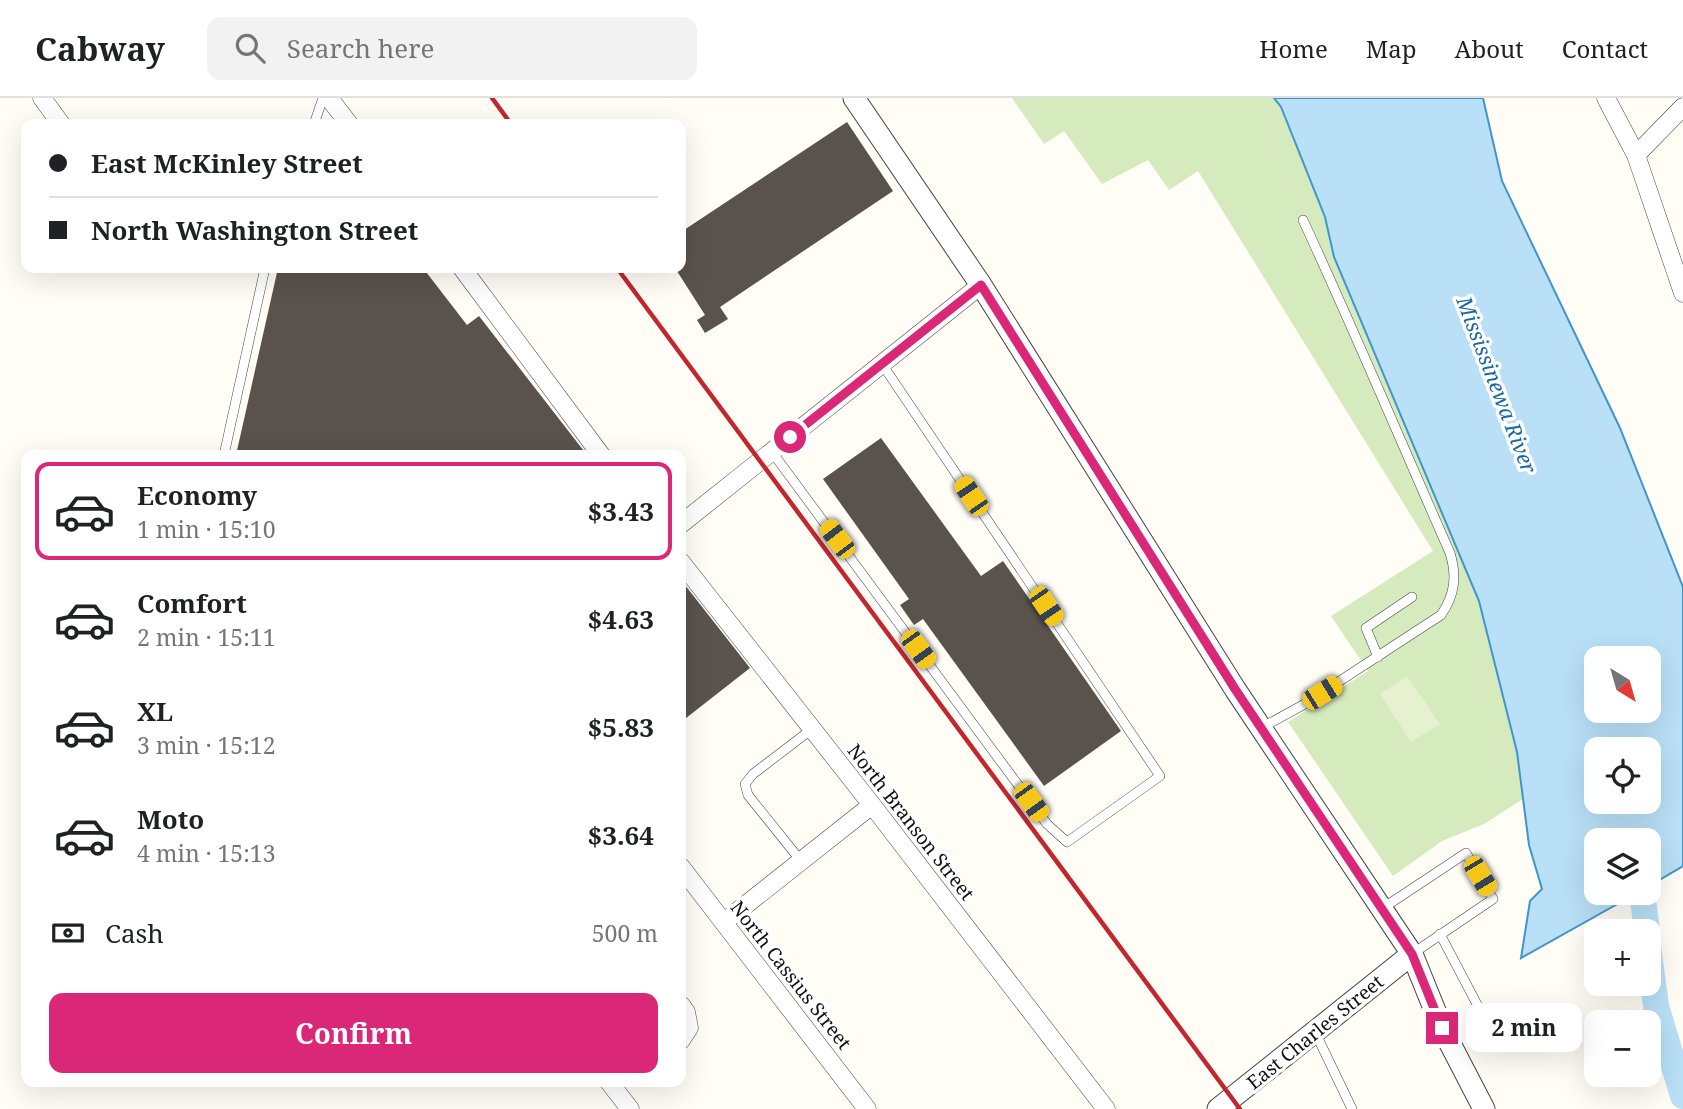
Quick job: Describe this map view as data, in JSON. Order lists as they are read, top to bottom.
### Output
{
  "streets": {
    "street": ["North Branson Street", "North Cassius Street", "East Charles Street"]
  },
  "water": ["Mississinewa River"],
  "north": "bottom right",
  "page": {
    "header": "Cabway",
    "search": "Search here",
    "nav": [
      "Home",
      "Map",
      "About",
      "Contact"
    ],
    "banner": ["East McKinley Street", "North Washington Street"],
    "list": [
      {
        "name": "Economy",
        "note": "1 min · 15:10",
        "value": "$3.43"
      },
      {
        "name": "Comfort",
        "note": "2 min · 15:11",
        "value": "$4.63"
      },
      {
        "name": "XL",
        "note": "3 min · 15:12",
        "value": "$5.83"
      },
      {
        "name": "Moto",
        "note": "4 min · 15:13",
        "value": "$3.64"
      }
    ],
    "map_buttons": ["+", "−"],
    "pay": ["Cash", "500 m"],
    "buttons": "Confirm",
    "bubble": "2 min"
  }
}
